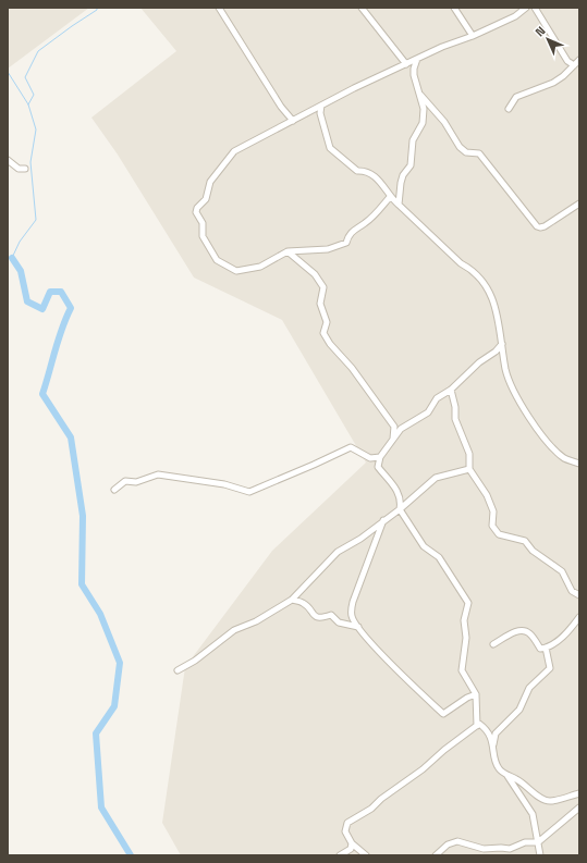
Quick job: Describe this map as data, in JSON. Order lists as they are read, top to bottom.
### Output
{
  "north": "top left"
}
